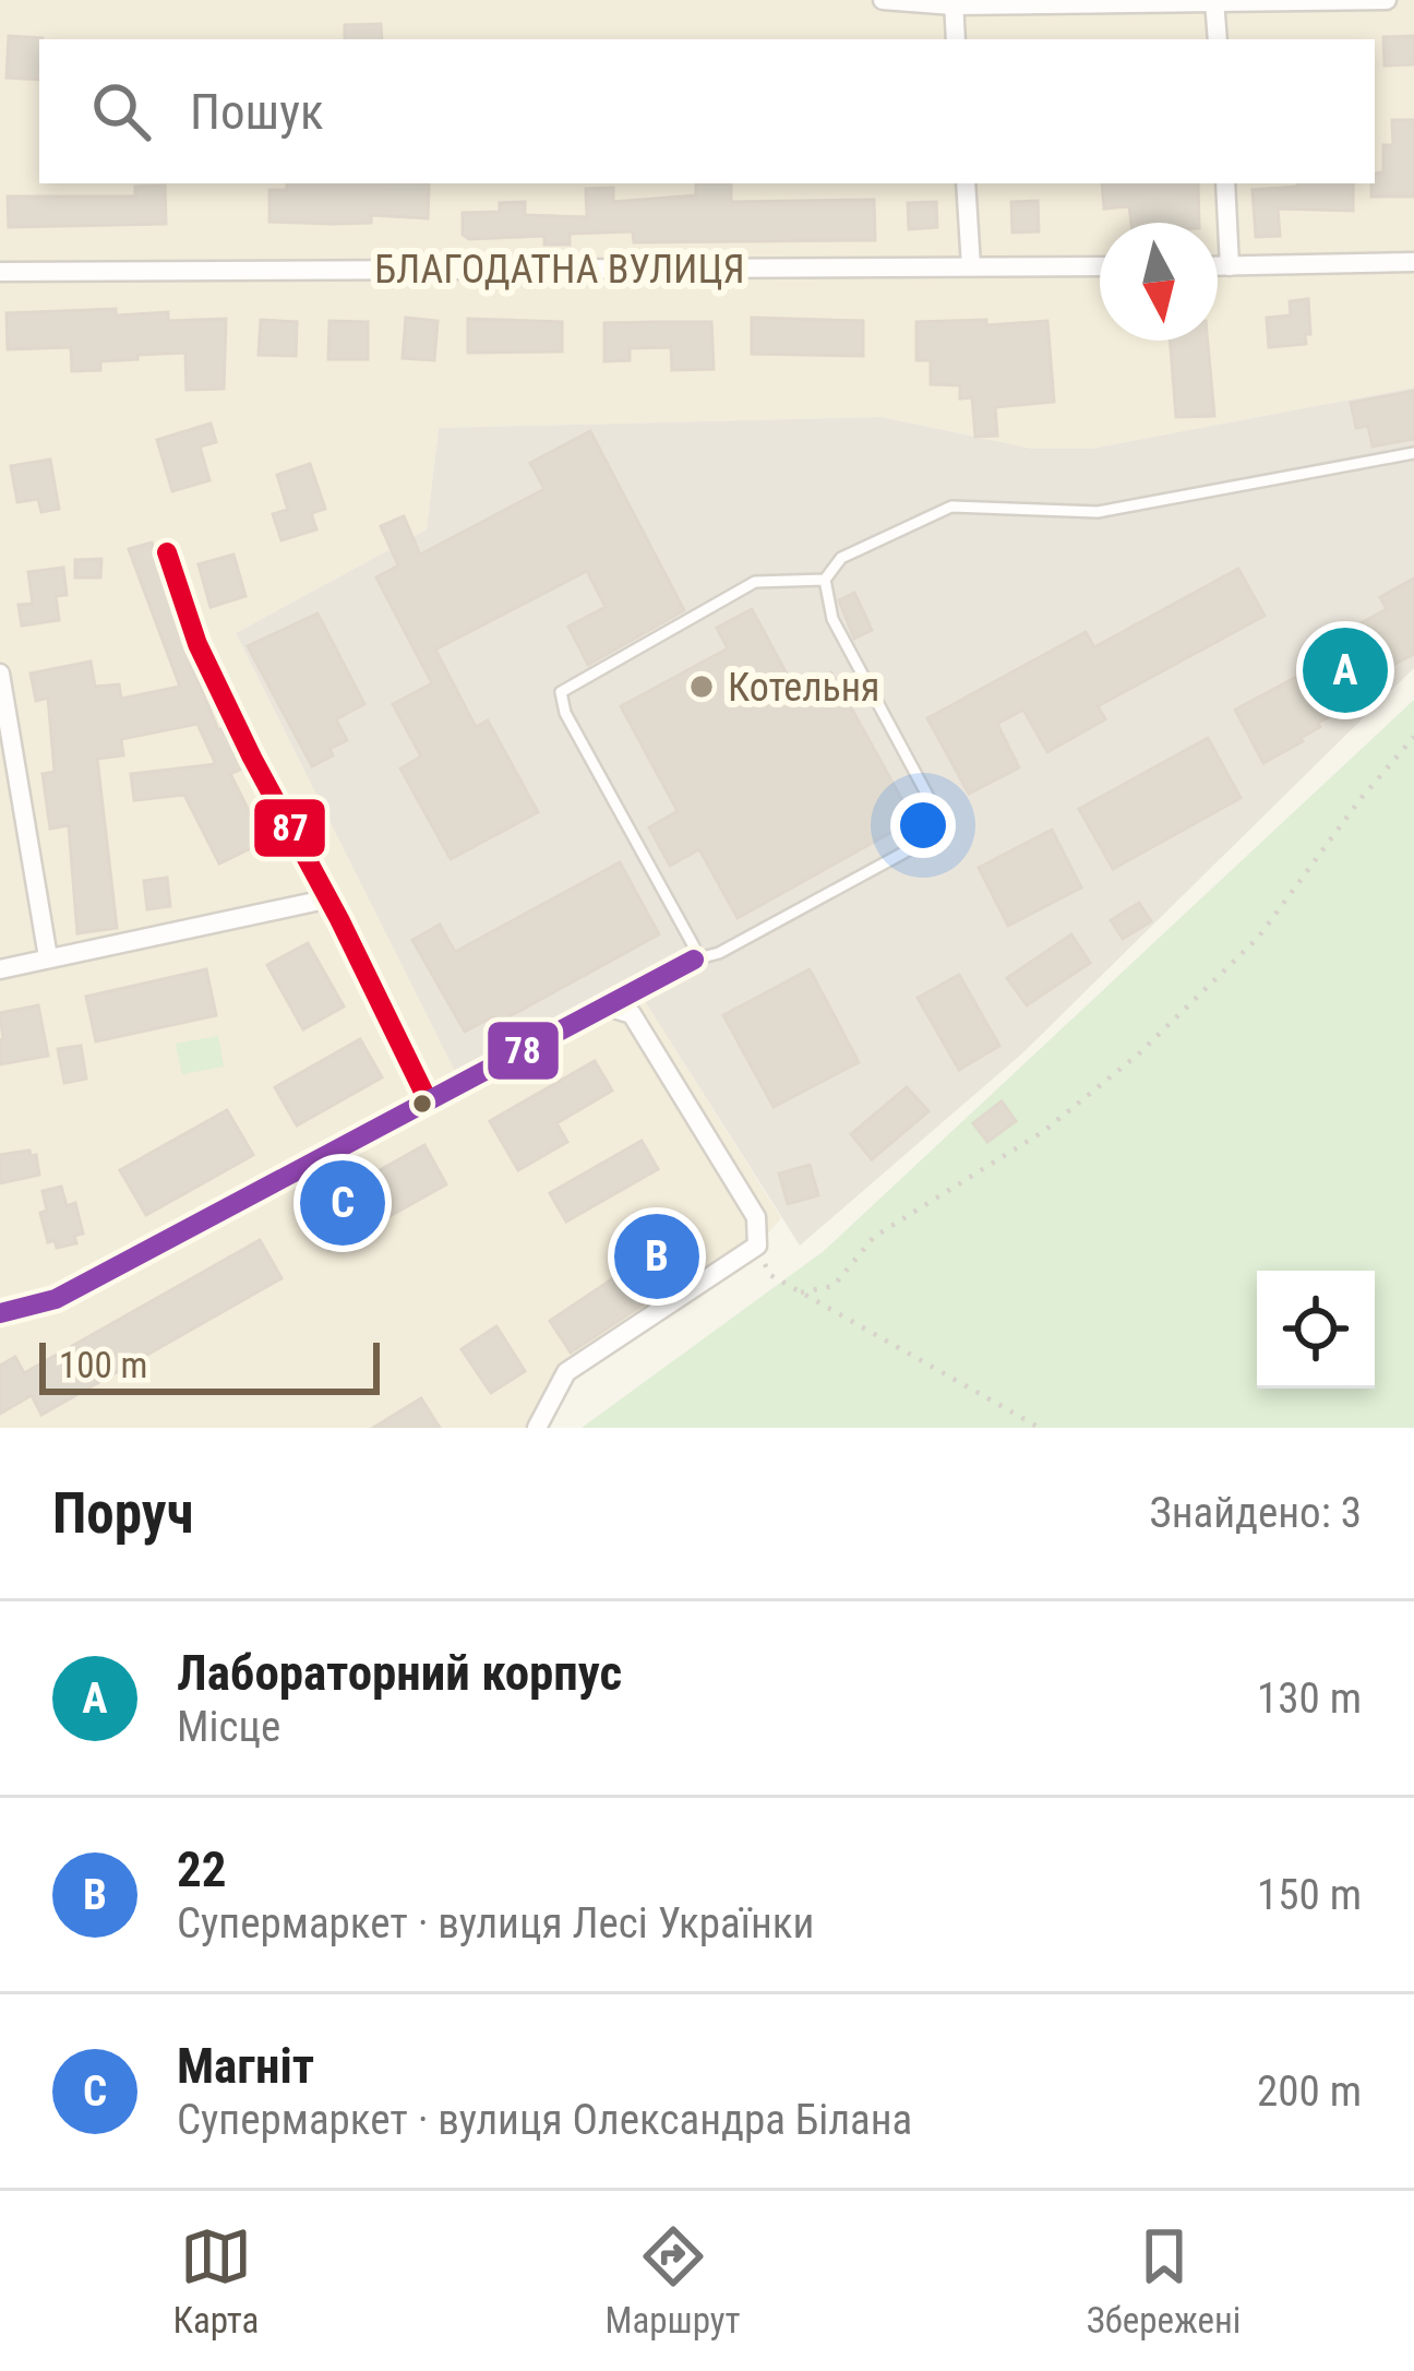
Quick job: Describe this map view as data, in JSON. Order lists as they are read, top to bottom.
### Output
{
  "streets": {
    "street": ["БЛАГОДАТНА ВУЛИЦЯ"]
  },
  "places": ["Котельня"],
  "lines": ["transit line 87", "transit line 78"],
  "scale_bar": "100 m",
  "north": "bottom",
  "page": {
    "search": "Пошук",
    "pins": ["A", "C", "B"],
    "scale": "100 m",
    "heading": ["Поруч", "Знайдено: 3"],
    "list": [
      {
        "mark": "A",
        "name": "Лабораторний корпус",
        "note": "Місце",
        "value": "130 m"
      },
      {
        "mark": "B",
        "name": "22",
        "note": "Супермаркет · вулиця Лесі Українки",
        "value": "150 m"
      },
      {
        "mark": "C",
        "name": "Магніт",
        "note": "Супермаркет · вулиця Олександра Білана",
        "value": "200 m"
      }
    ],
    "nav": ["Карта", "Маршрут", "Збережені"]
  }
}
